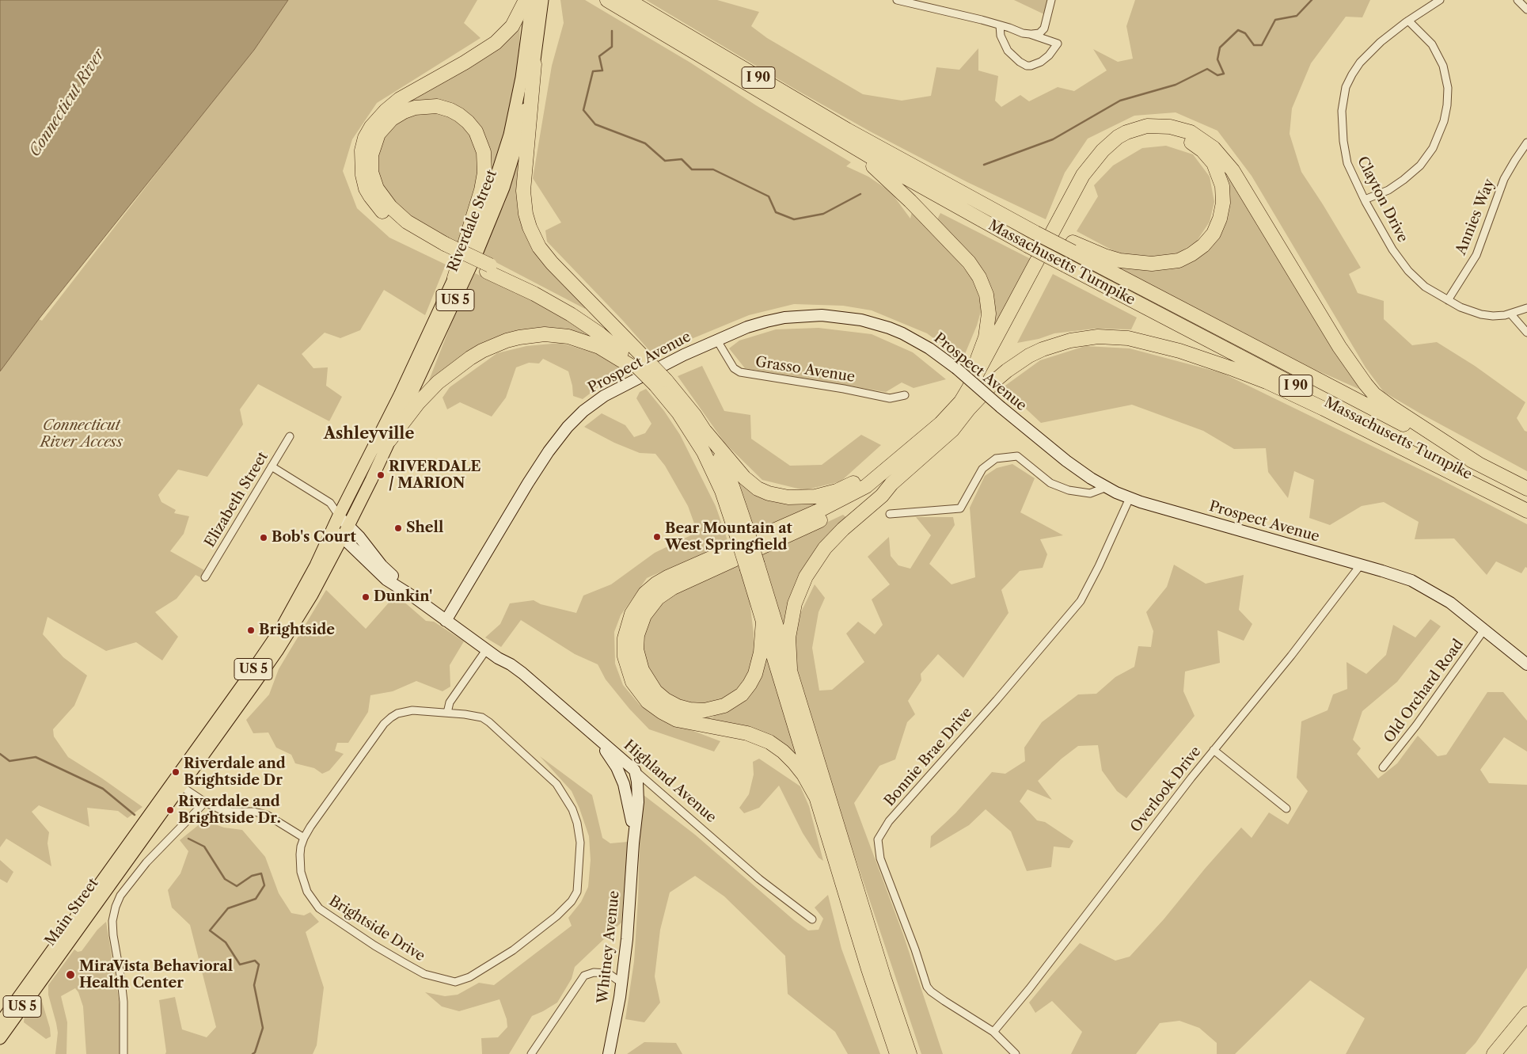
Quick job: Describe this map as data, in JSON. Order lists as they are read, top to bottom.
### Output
{
  "streets": {
    "highway": ["I 90", "Massachusetts Turnpike"],
    "main road": ["Riverdale Street", "US 5", "Main Street"],
    "street": [
      "Clayton Drive",
      "Annies Way",
      "Prospect Avenue",
      "Grasso Avenue",
      "Elizabeth Street",
      "Old Orchard Road",
      "Bonnie Brae Drive",
      "Highland Avenue",
      "Overlook Drive",
      "Brightside Drive",
      "Whitney Avenue"
    ]
  },
  "crossings": [
    ["Clayton Drive", "Annies Way"],
    ["Riverdale Street", "Highland Avenue"],
    ["Riverdale Street", "Main Street"],
    ["Prospect Avenue", "Grasso Avenue"],
    ["Prospect Avenue", "Old Orchard Road"],
    ["Prospect Avenue", "Bonnie Brae Drive"],
    ["Prospect Avenue", "Highland Avenue"],
    ["Prospect Avenue", "Overlook Drive"],
    ["Bonnie Brae Drive", "Overlook Drive"],
    ["Highland Avenue", "Whitney Avenue"]
  ],
  "districts": ["Ashleyville"],
  "water": ["Connecticut River"],
  "parks": ["Connecticut River Access"],
  "places": [
    "RIVERDALE / MARION",
    "Shell",
    "Bear Mountain at West Springfield",
    "Bob's Court",
    "Dunkin'",
    "Brightside",
    "Riverdale and Brightside Dr",
    "Riverdale and Brightside Dr.",
    "MiraVista Behavioral Health Center"
  ]
}
